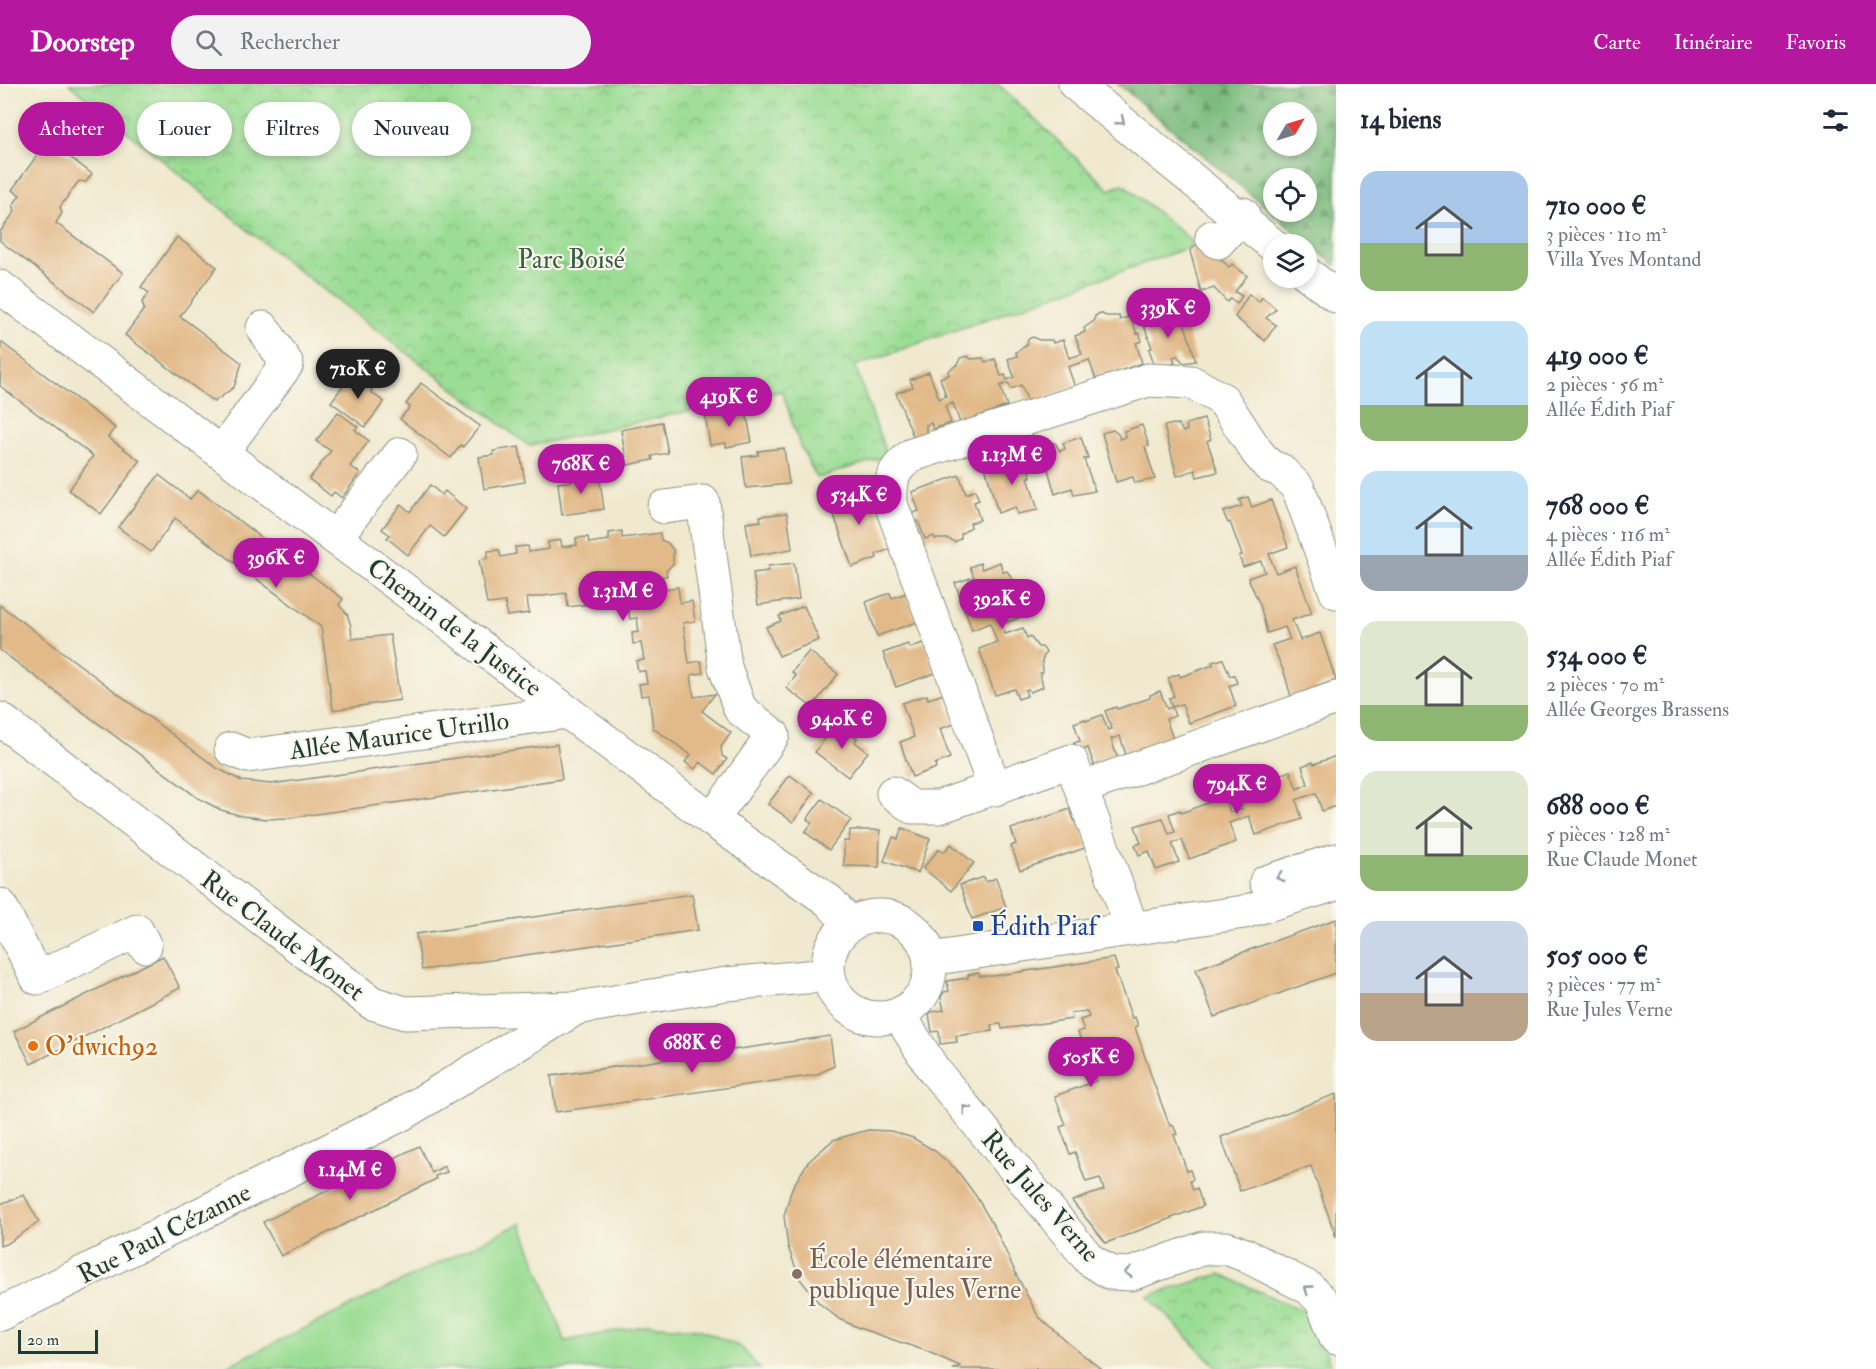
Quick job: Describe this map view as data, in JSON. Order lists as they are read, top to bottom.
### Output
{
  "streets": {
    "street": [
      "Chemin de la Justice",
      "Allée Maurice Utrillo",
      "Rue Claude Monet",
      "Rue Jules Verne",
      "Rue Paul Cézanne"
    ]
  },
  "crossings": [
    ["Chemin de la Justice", "Allée Maurice Utrillo"],
    ["Chemin de la Justice", "Rue Claude Monet"],
    ["Chemin de la Justice", "Rue Jules Verne"],
    ["Rue Claude Monet", "Rue Jules Verne"],
    ["Rue Claude Monet", "Rue Paul Cézanne"]
  ],
  "one_way": ["Rue Jules Verne"],
  "parks": ["Parc Boisé"],
  "places": {
    "transit": ["Édith Piaf"],
    "other": ["O'dwich92", "École élémentaire publique Jules Verne"]
  },
  "scale_bar": "20 m",
  "north": "top right",
  "page": {
    "header": "Doorstep",
    "search": "Rechercher",
    "nav": ["Carte", "Itinéraire", "Favoris"],
    "heading": "14 biens",
    "chip": [
      "Acheter",
      "Louer",
      "Filtres",
      "Nouveau"
    ],
    "list": [
      {
        "name": "710 000 €",
        "note": "3 pièces · 110 m² · Villa Yves Montand"
      },
      {
        "name": "419 000 €",
        "note": "2 pièces · 56 m² · Allée Édith Piaf"
      },
      {
        "name": "768 000 €",
        "note": "4 pièces · 116 m² · Allée Édith Piaf"
      },
      {
        "name": "534 000 €",
        "note": "2 pièces · 70 m² · Allée Georges Brassens"
      },
      {
        "name": "688 000 €",
        "note": "5 pièces · 128 m² · Rue Claude Monet"
      },
      {
        "name": "505 000 €",
        "note": "3 pièces · 77 m² · Rue Jules Verne"
      }
    ],
    "price": [
      "339K €",
      "710K €",
      "419K €",
      "1.13M €",
      "768K €",
      "534K €",
      "396K €",
      "1.31M €",
      "392K €",
      "940K €",
      "794K €",
      "688K €",
      "505K €",
      "1.14M €"
    ],
    "scale": "20 m"
  }
}
